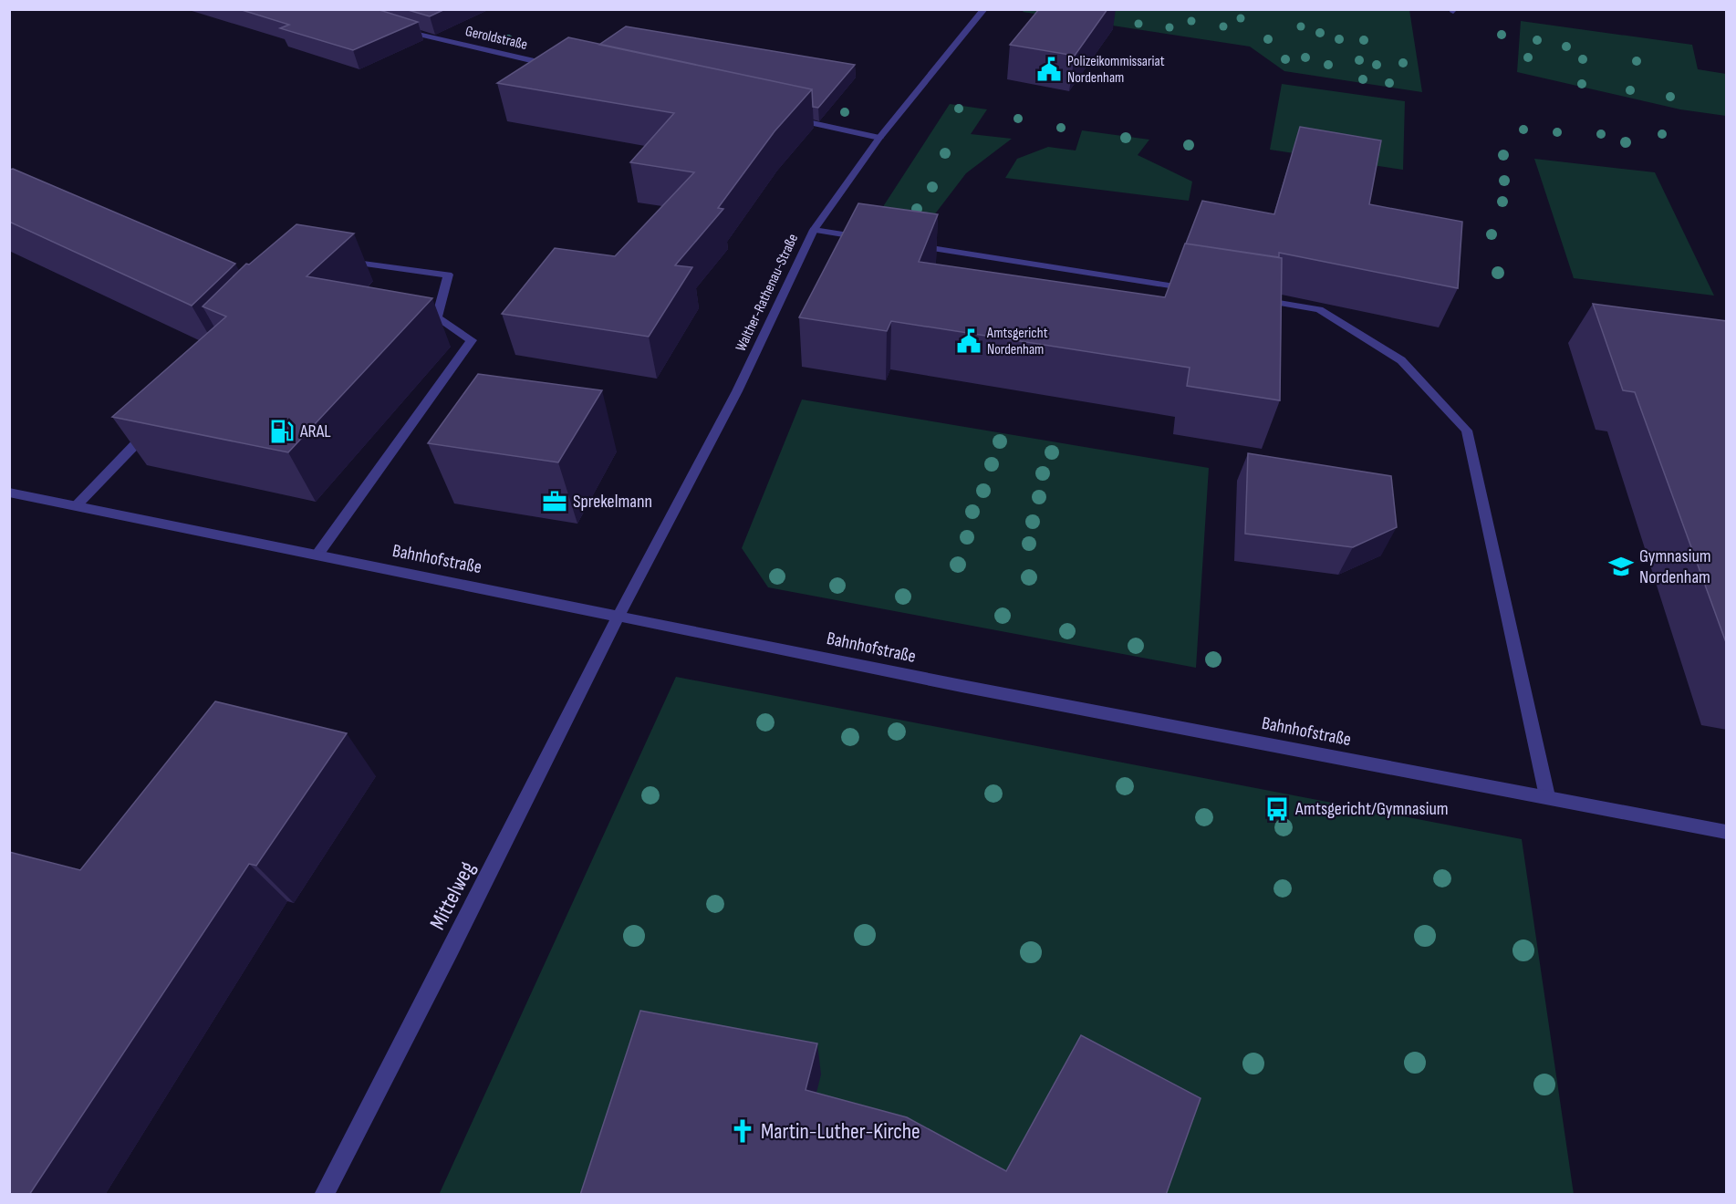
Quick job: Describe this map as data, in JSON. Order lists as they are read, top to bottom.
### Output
{
  "streets": {
    "street": [
      "Geroldstraße",
      "Walther-Rathenau-Straße",
      "Bahnhofstraße",
      "Mittelweg"
    ]
  },
  "crossings": [
    ["Walther-Rathenau-Straße", "Bahnhofstraße"],
    ["Walther-Rathenau-Straße", "Mittelweg"],
    ["Bahnhofstraße", "Mittelweg"]
  ],
  "places": {
    "public building": ["Polizeikommissariat Nordenham", "Amtsgericht Nordenham"],
    "fuel station": ["ARAL"],
    "office": ["Sprekelmann"],
    "school or university": ["Gymnasium Nordenham"],
    "bus stop": ["Amtsgericht/Gymnasium"],
    "church": ["Martin-Luther-Kirche"]
  }
}
